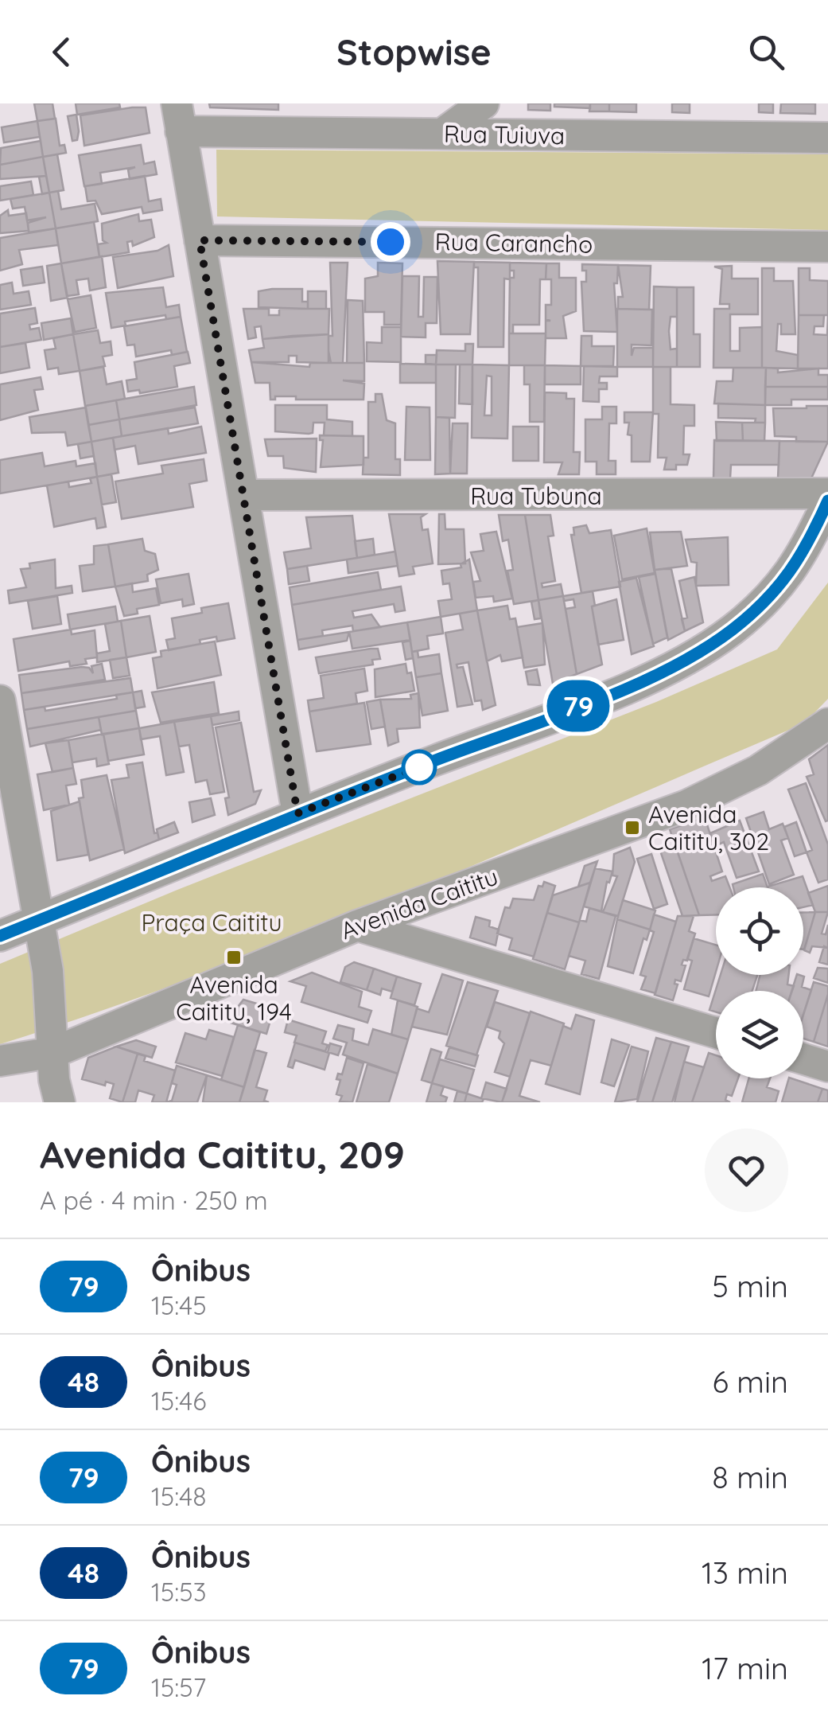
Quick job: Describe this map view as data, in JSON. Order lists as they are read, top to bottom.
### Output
{
  "streets": {
    "street": [
      "Rua Tuiuva",
      "Rua Carancho",
      "Rua Tubuna",
      "Avenida Caititu"
    ]
  },
  "parks": ["Praça Caititu"],
  "places": {
    "transit": ["Avenida Caititu, 302", "Avenida Caititu, 194"]
  },
  "lines": ["bus line 79"],
  "page": {
    "header": "Stopwise",
    "on_map": "79",
    "heading": ["Avenida Caititu, 209", "A pé · 4 min · 250 m"],
    "list": [
      {
        "mark": "79",
        "name": "Ônibus",
        "note": "15:45",
        "value": "5 min"
      },
      {
        "mark": "48",
        "name": "Ônibus",
        "note": "15:46",
        "value": "6 min"
      },
      {
        "mark": "79",
        "name": "Ônibus",
        "note": "15:48",
        "value": "8 min"
      },
      {
        "mark": "48",
        "name": "Ônibus",
        "note": "15:53",
        "value": "13 min"
      },
      {
        "mark": "79",
        "name": "Ônibus",
        "note": "15:57",
        "value": "17 min"
      }
    ]
  }
}
